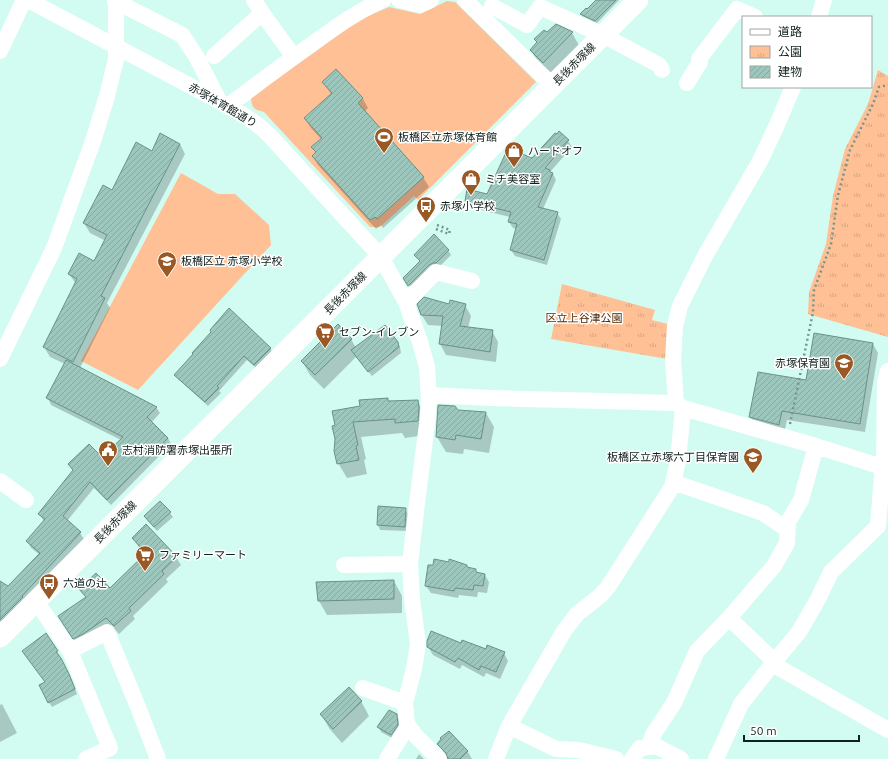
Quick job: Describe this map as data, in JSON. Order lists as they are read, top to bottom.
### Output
{
  "streets": {
    "main road": ["長後赤塚線"],
    "street": ["赤塚体育館通り"]
  },
  "crossings": [
    ["長後赤塚線", "赤塚体育館通り"]
  ],
  "parks": ["区立上谷津公園"],
  "places": {
    "sports": ["板橋区立赤塚体育館"],
    "shop": ["ハードオフ", "ミチ美容室"],
    "bus stop": ["赤塚小学校", "六道の辻"],
    "school or university": ["板橋区立 赤塚小学校", "赤塚保育園", "板橋区立赤塚六丁目保育園"],
    "supermarket": ["セブン-イレブン", "ファミリーマート"],
    "public building": ["志村消防署赤塚出張所"]
  },
  "legend": ["道路", "公園", "建物"],
  "scale_bar": "50 m"
}
